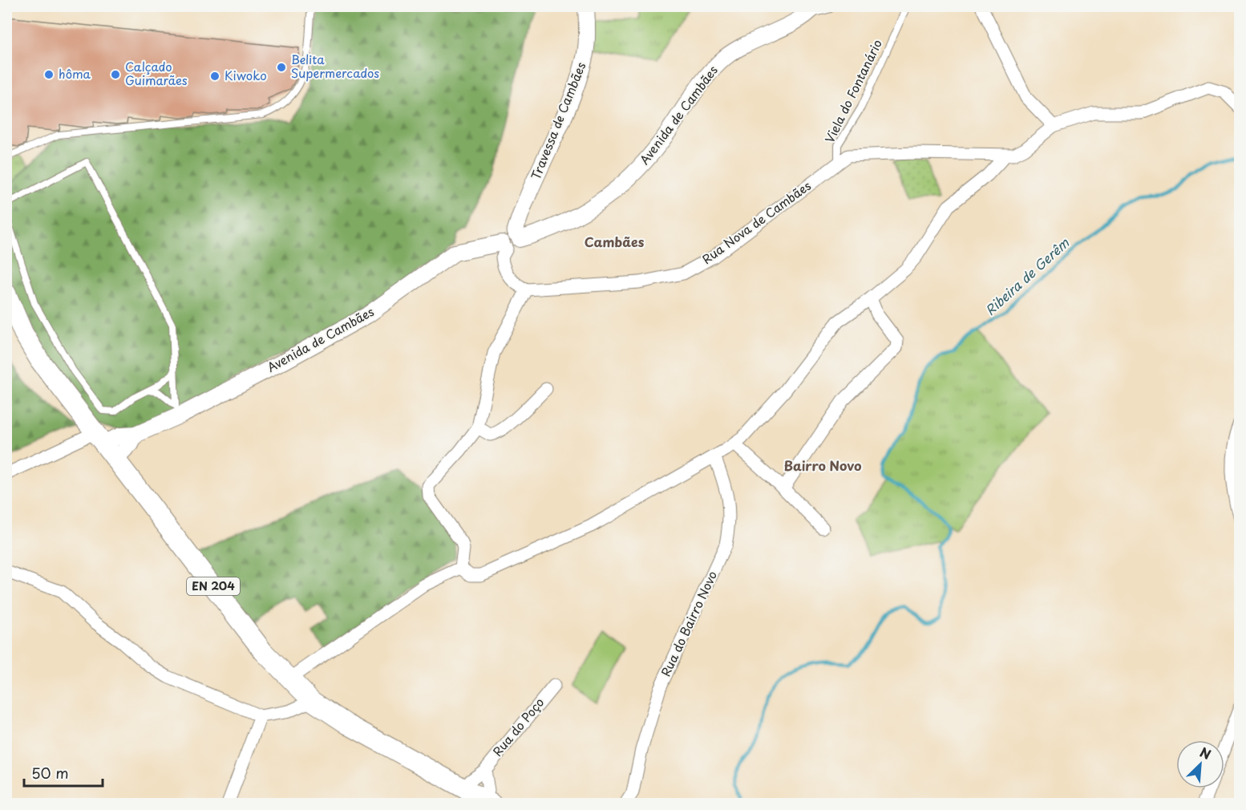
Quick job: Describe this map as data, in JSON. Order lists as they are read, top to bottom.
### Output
{
  "streets": {
    "main road": ["EN 204"],
    "street": [
      "Avenida de Cambães",
      "Travessa de Cambães",
      "Rua Nova de Cambães",
      "Rua do Bairro Novo",
      "Rua do Poço"
    ],
    "lane": ["Viela do Fontanário"]
  },
  "crossings": [
    ["Viela do Fontanário", "Rua Nova de Cambães"],
    ["Avenida de Cambães", "Travessa de Cambães"],
    ["Avenida de Cambães", "EN 204"],
    ["EN 204", "Rua do Poço"]
  ],
  "districts": ["Cambães", "Bairro Novo"],
  "water": ["Ribeira de Gerêm"],
  "places": [
    "Belita Supermercados",
    "hôma",
    "Calçado Guimarães",
    "Kiwoko"
  ],
  "scale_bar": "50 m",
  "north": "top right"
}
